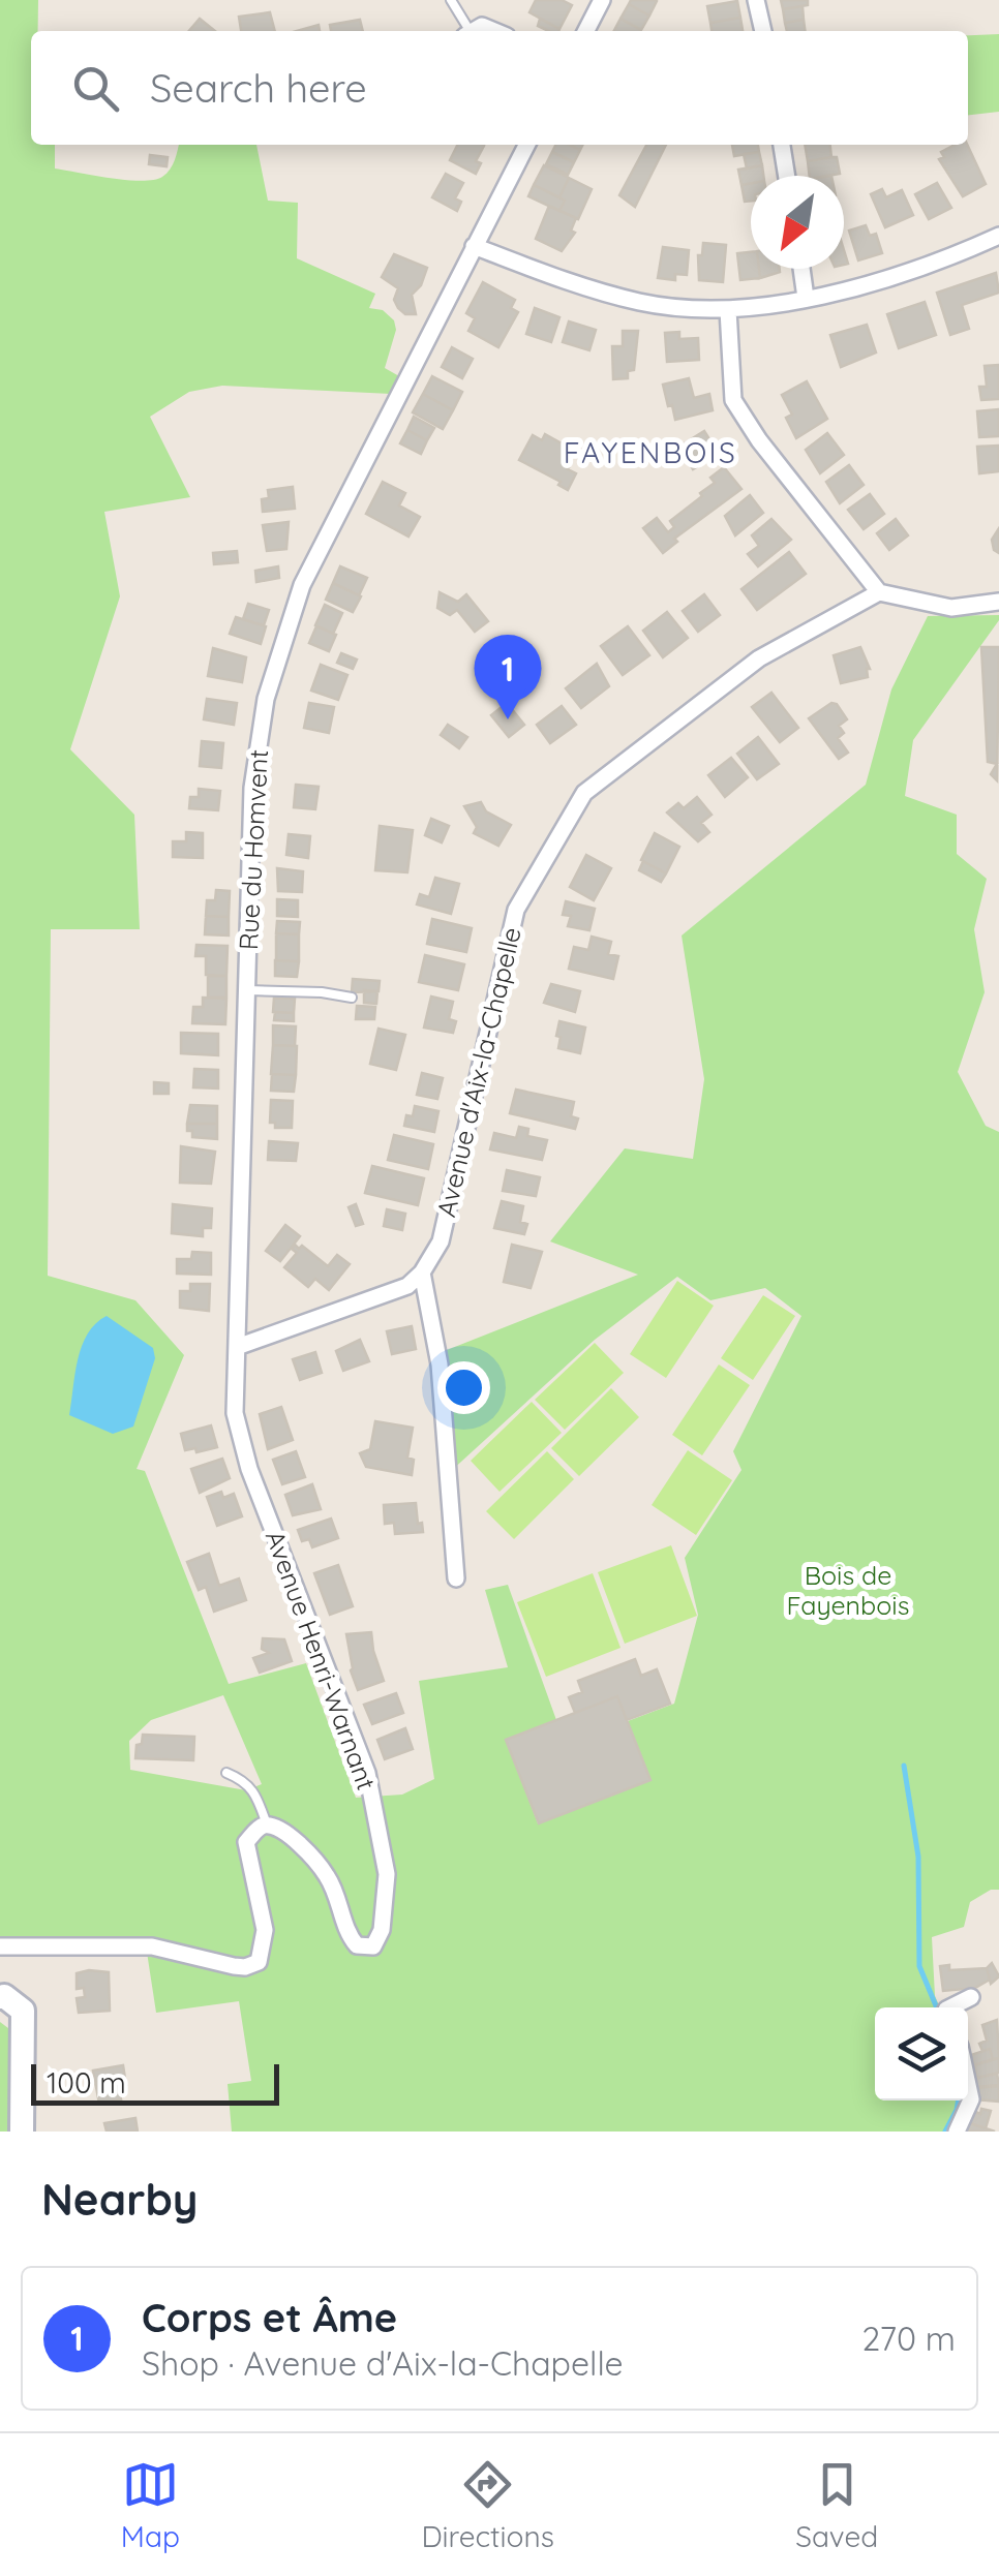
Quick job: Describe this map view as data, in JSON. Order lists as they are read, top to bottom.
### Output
{
  "streets": {
    "street": ["Rue du Homvent", "Avenue d'Aix-la-Chapelle", "Avenue Henri-Warnant"]
  },
  "crossings": [
    ["Rue du Homvent", "Avenue Henri-Warnant"]
  ],
  "districts": ["FAYENBOIS"],
  "parks": ["Bois de Fayenbois"],
  "scale_bar": "100 m",
  "north": "bottom left",
  "page": {
    "search": "Search here",
    "pins": "1",
    "scale": "100 m",
    "heading": "Nearby",
    "list": [
      {
        "mark": "1",
        "name": "Corps et Âme",
        "note": "Shop · Avenue d'Aix-la-Chapelle",
        "value": "270 m"
      }
    ],
    "nav": ["Map", "Directions", "Saved"]
  }
}
